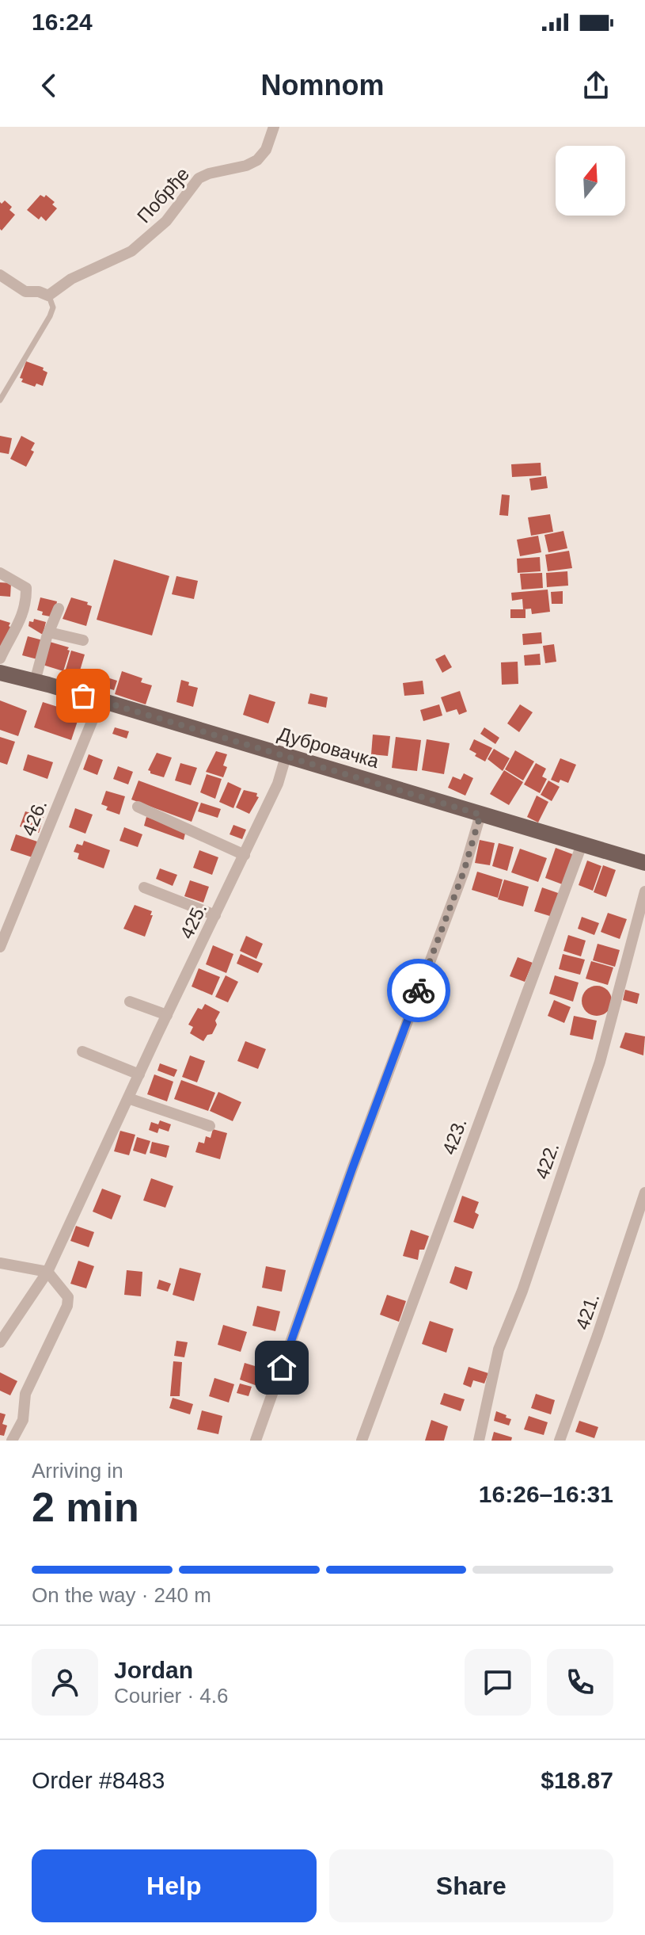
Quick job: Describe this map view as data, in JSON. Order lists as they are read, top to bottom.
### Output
{
  "streets": {
    "main road": ["Дубровачка"],
    "street": [
      "Побрђе",
      "426.",
      "425.",
      "423.",
      "422.",
      "421."
    ]
  },
  "crossings": [
    ["Дубровачка", "426."],
    ["Дубровачка", "425."],
    ["Дубровачка", "423."]
  ],
  "north": "top",
  "page": {
    "status": "16:24",
    "header": "Nomnom",
    "heading": ["2 min", "Arriving in", "16:26–16:31"],
    "panel": [
      "Jordan",
      "Courier · 4.6",
      "Order #8483",
      "$18.87"
    ],
    "bar": "On the way · 240 m",
    "buttons": ["Help", "Share"]
  }
}
